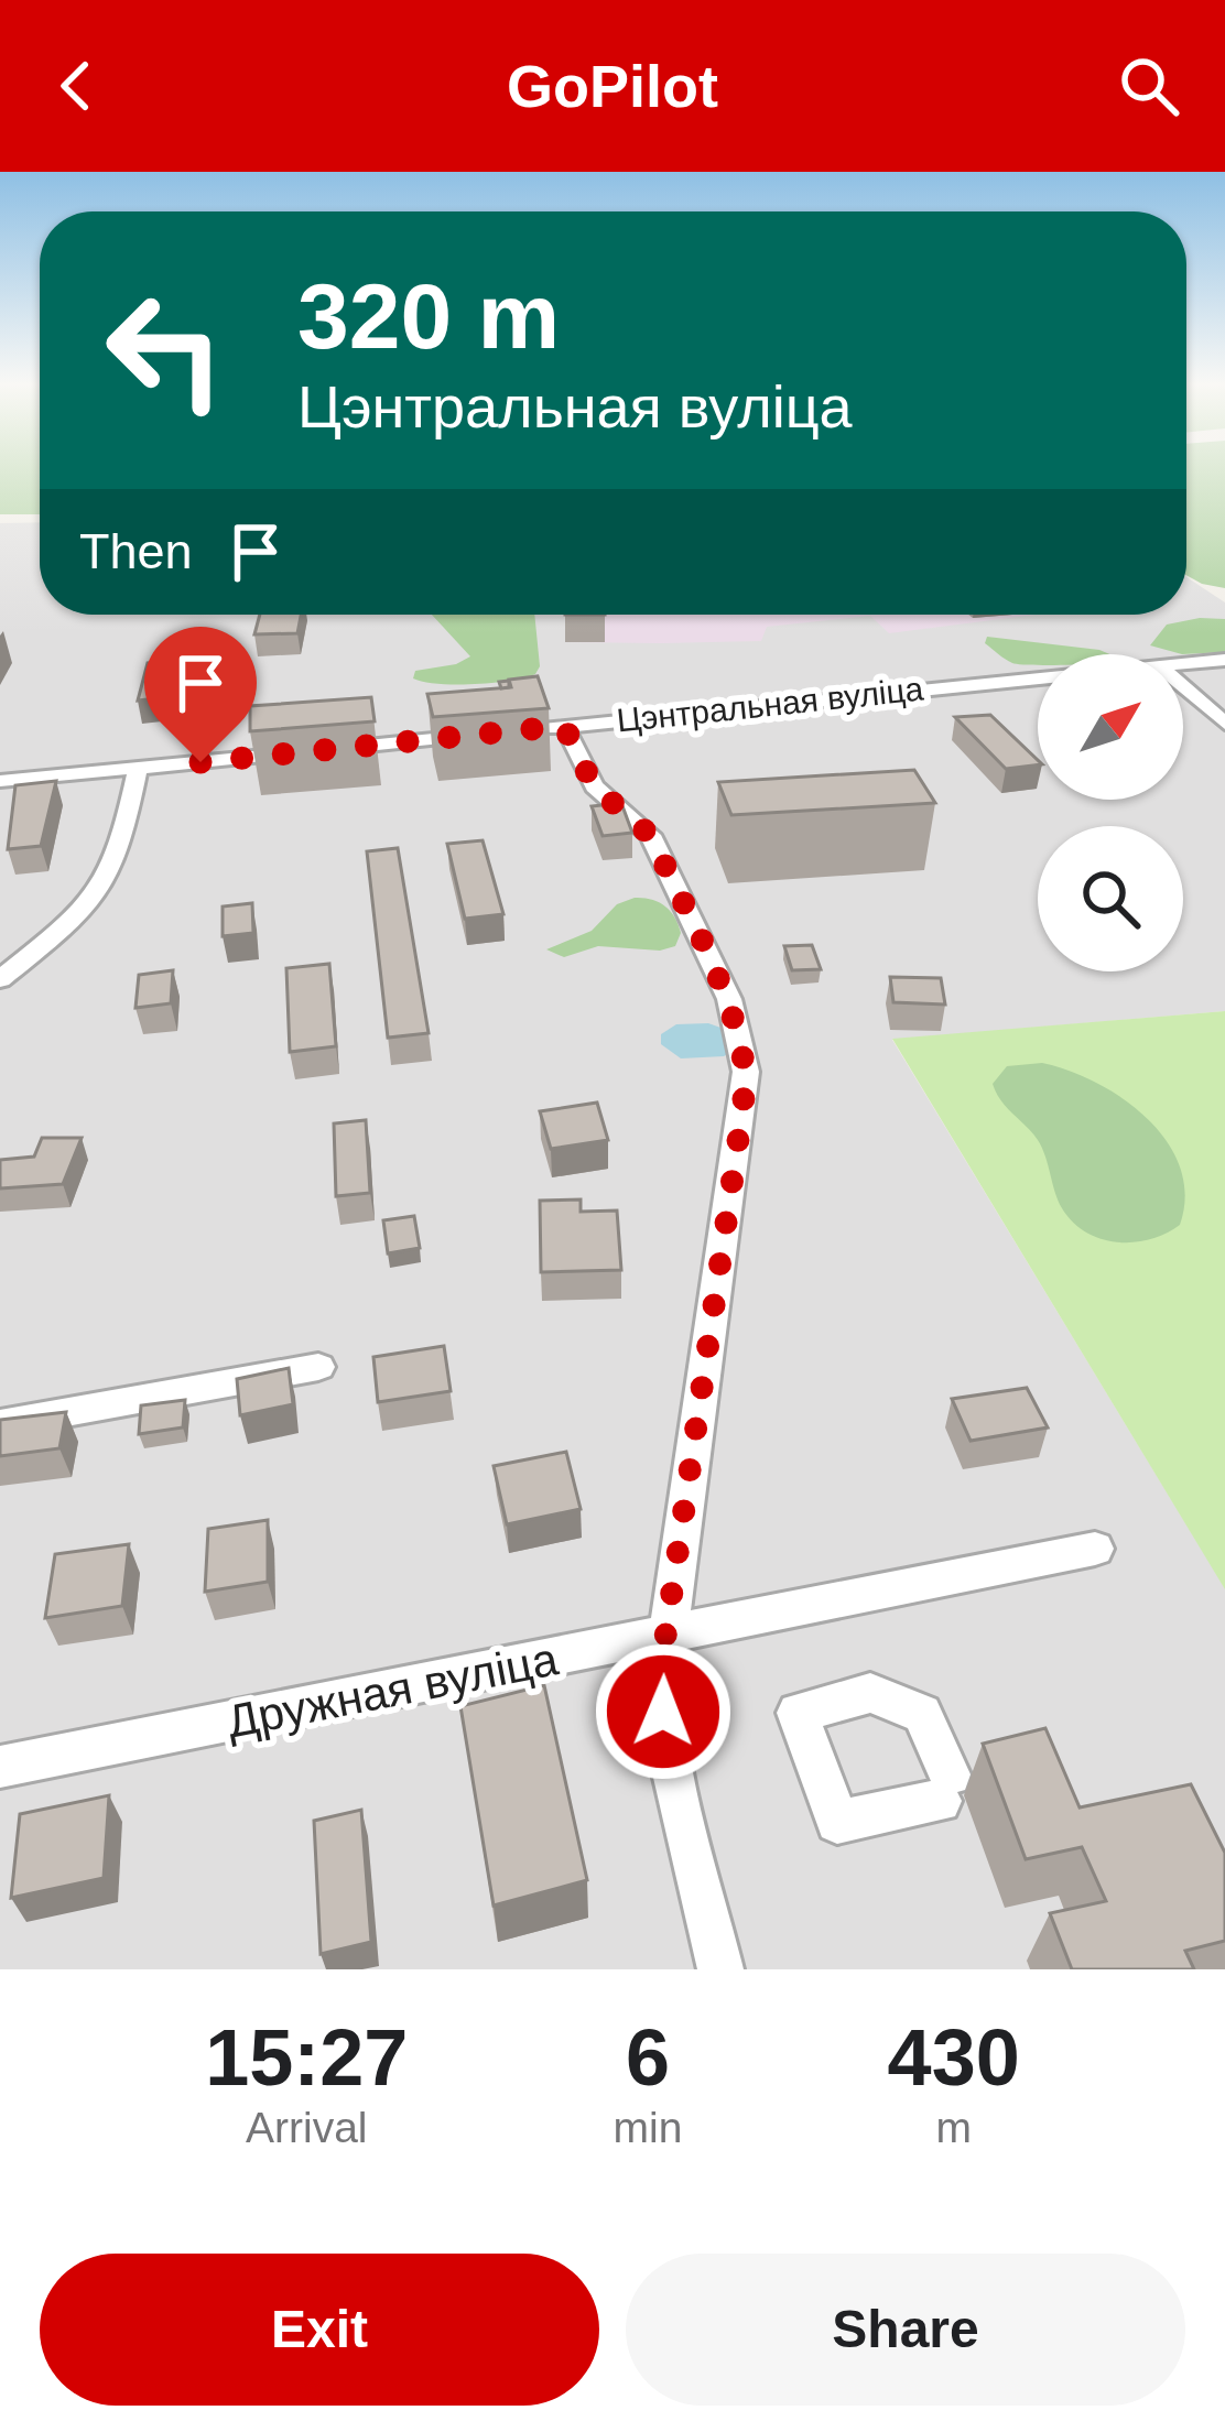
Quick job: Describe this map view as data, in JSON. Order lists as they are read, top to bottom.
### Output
{
  "streets": {
    "street": ["Цэнтральная вуліца", "Дружная вуліца"]
  },
  "crossings": [
    ["Цэнтральная вуліца", "Дружная вуліца"]
  ],
  "north": "top right",
  "page": {
    "header": "GoPilot",
    "turn": ["320 m", "Цэнтральная вуліца"],
    "then": "Then",
    "eta": [
      "15:27",
      "Arrival",
      "6",
      "min",
      "430",
      "m"
    ],
    "buttons": ["Exit", "Share"]
  }
}
